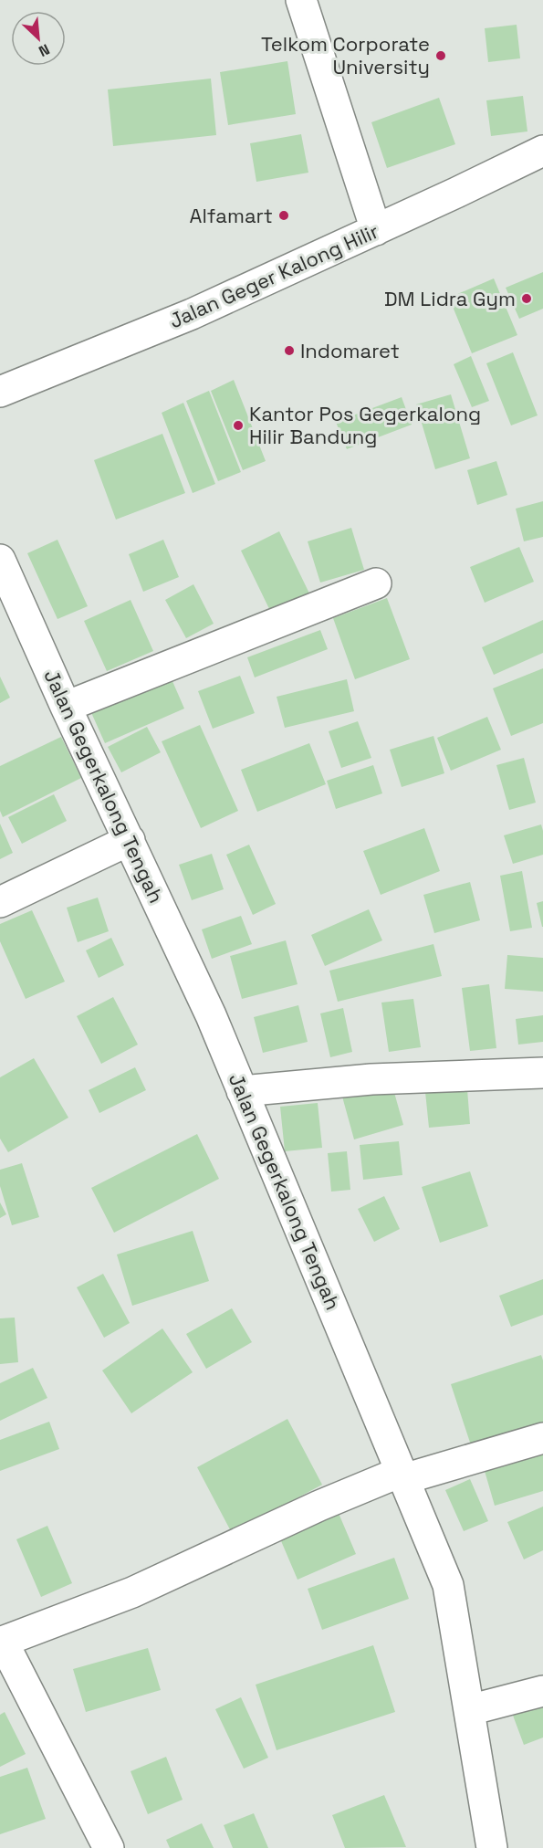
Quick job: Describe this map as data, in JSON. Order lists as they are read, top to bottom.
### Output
{
  "streets": {
    "street": ["Jalan Geger Kalong Hilir", "Jalan Gegerkalong Tengah"]
  },
  "places": [
    "Telkom Corporate University",
    "Alfamart",
    "DM Lidra Gym",
    "Indomaret",
    "Kantor Pos Gegerkalong Hilir Bandung"
  ],
  "north": "bottom right"
}
